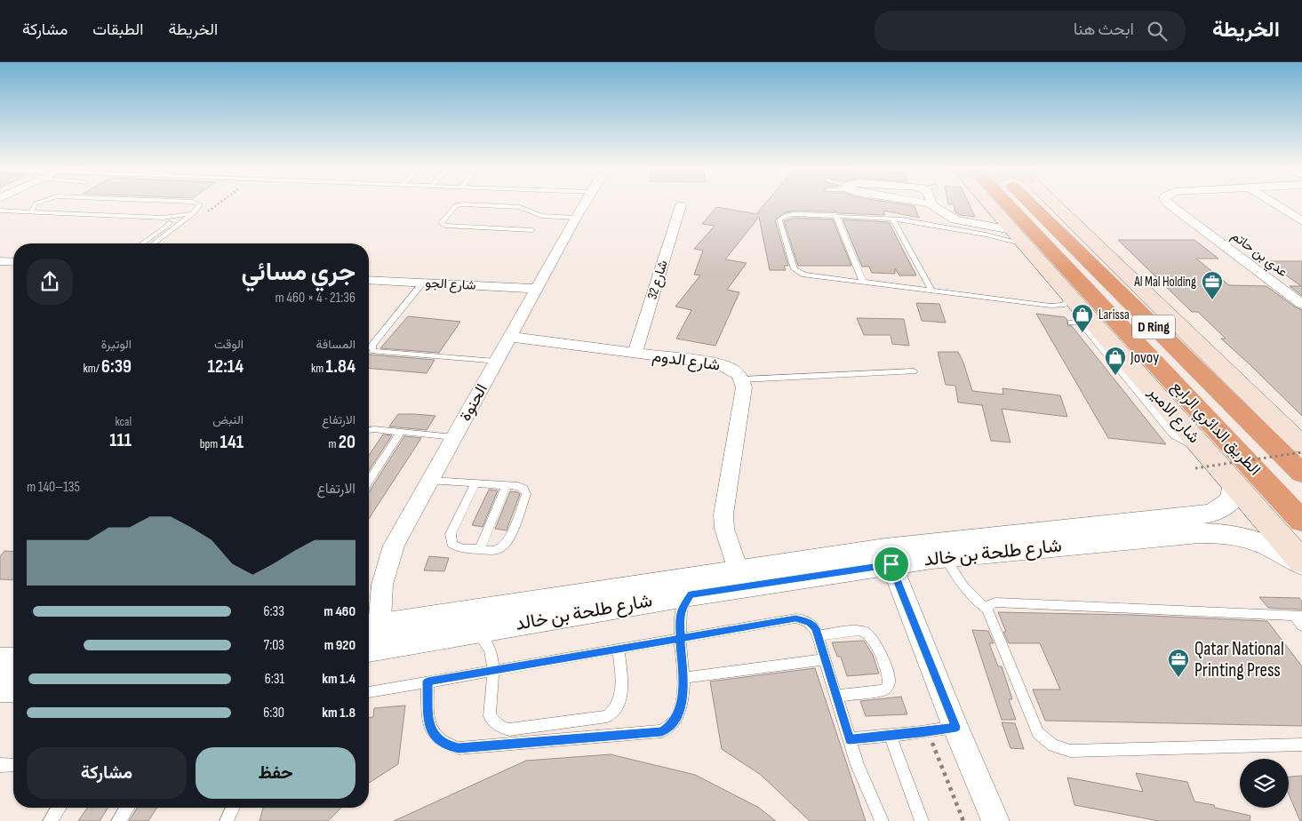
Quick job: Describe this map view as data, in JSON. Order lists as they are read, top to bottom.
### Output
{
  "streets": {
    "highway": ["D Ring", "الطريق الدائري الرابع"],
    "main road": ["شارع الامير"],
    "street": [
      "عدي بن حاتم",
      "شارع 32",
      "شارع الجو",
      "شارع الدوم",
      "الحنوة",
      "شارع طلحة بن خالد"
    ]
  },
  "crossings": [
    ["شارع 32", "شارع الدوم"],
    ["شارع الجو", "الحنوة"],
    ["شارع الدوم", "الحنوة"],
    ["الحنوة", "شارع طلحة بن خالد"],
    ["شارع الامير", "شارع طلحة بن خالد"]
  ],
  "places": {
    "office": ["Al Mal Holding", "Qatar National Printing Press"],
    "shop": ["Larissa", "Jovoy"]
  },
  "page": {
    "header": "الخريطة",
    "search": "ابحث هنا",
    "nav": ["الخريطة", "الطبقات", "مشاركة"],
    "heading": ["جري مسائي", "21:36 · 4 × 460 m"],
    "stats": [
      ["المسافة", "1.84 km"],
      ["الوقت", "12:14"],
      ["الوتيرة", "6:39 /km"],
      ["الارتفاع", "20 m"],
      ["النبض", "141 bpm"],
      ["kcal", "111"]
    ],
    "chart": ["الارتفاع", "135–140 m"],
    "list": [
      {
        "name": "460 m",
        "note": "6:33"
      },
      {
        "name": "920 m",
        "note": "7:03"
      },
      {
        "name": "1.4 km",
        "note": "6:31"
      },
      {
        "name": "1.8 km",
        "note": "6:30"
      }
    ],
    "buttons": ["حفظ", "مشاركة"]
  }
}
